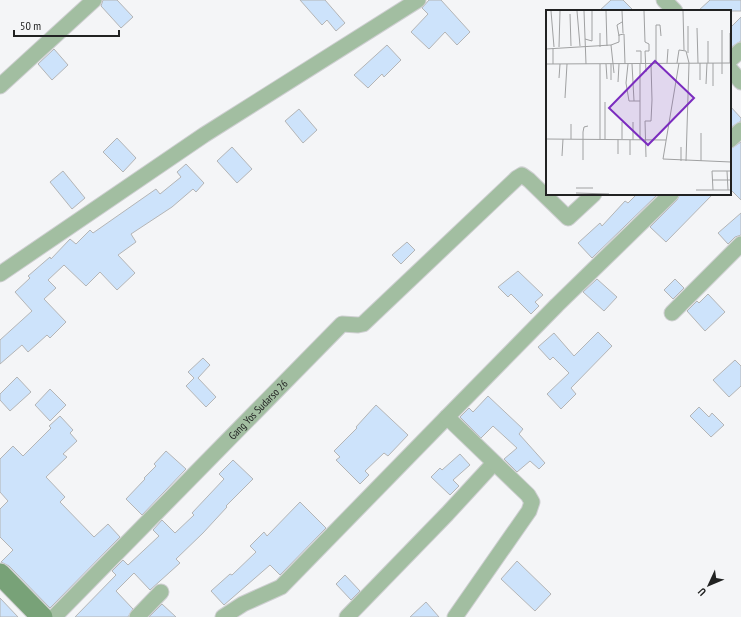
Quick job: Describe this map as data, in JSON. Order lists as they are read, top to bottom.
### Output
{
  "streets": {
    "street": ["Gang Yos Sudarso 26"]
  },
  "scale_bar": "50 m",
  "north": "bottom left"
}
